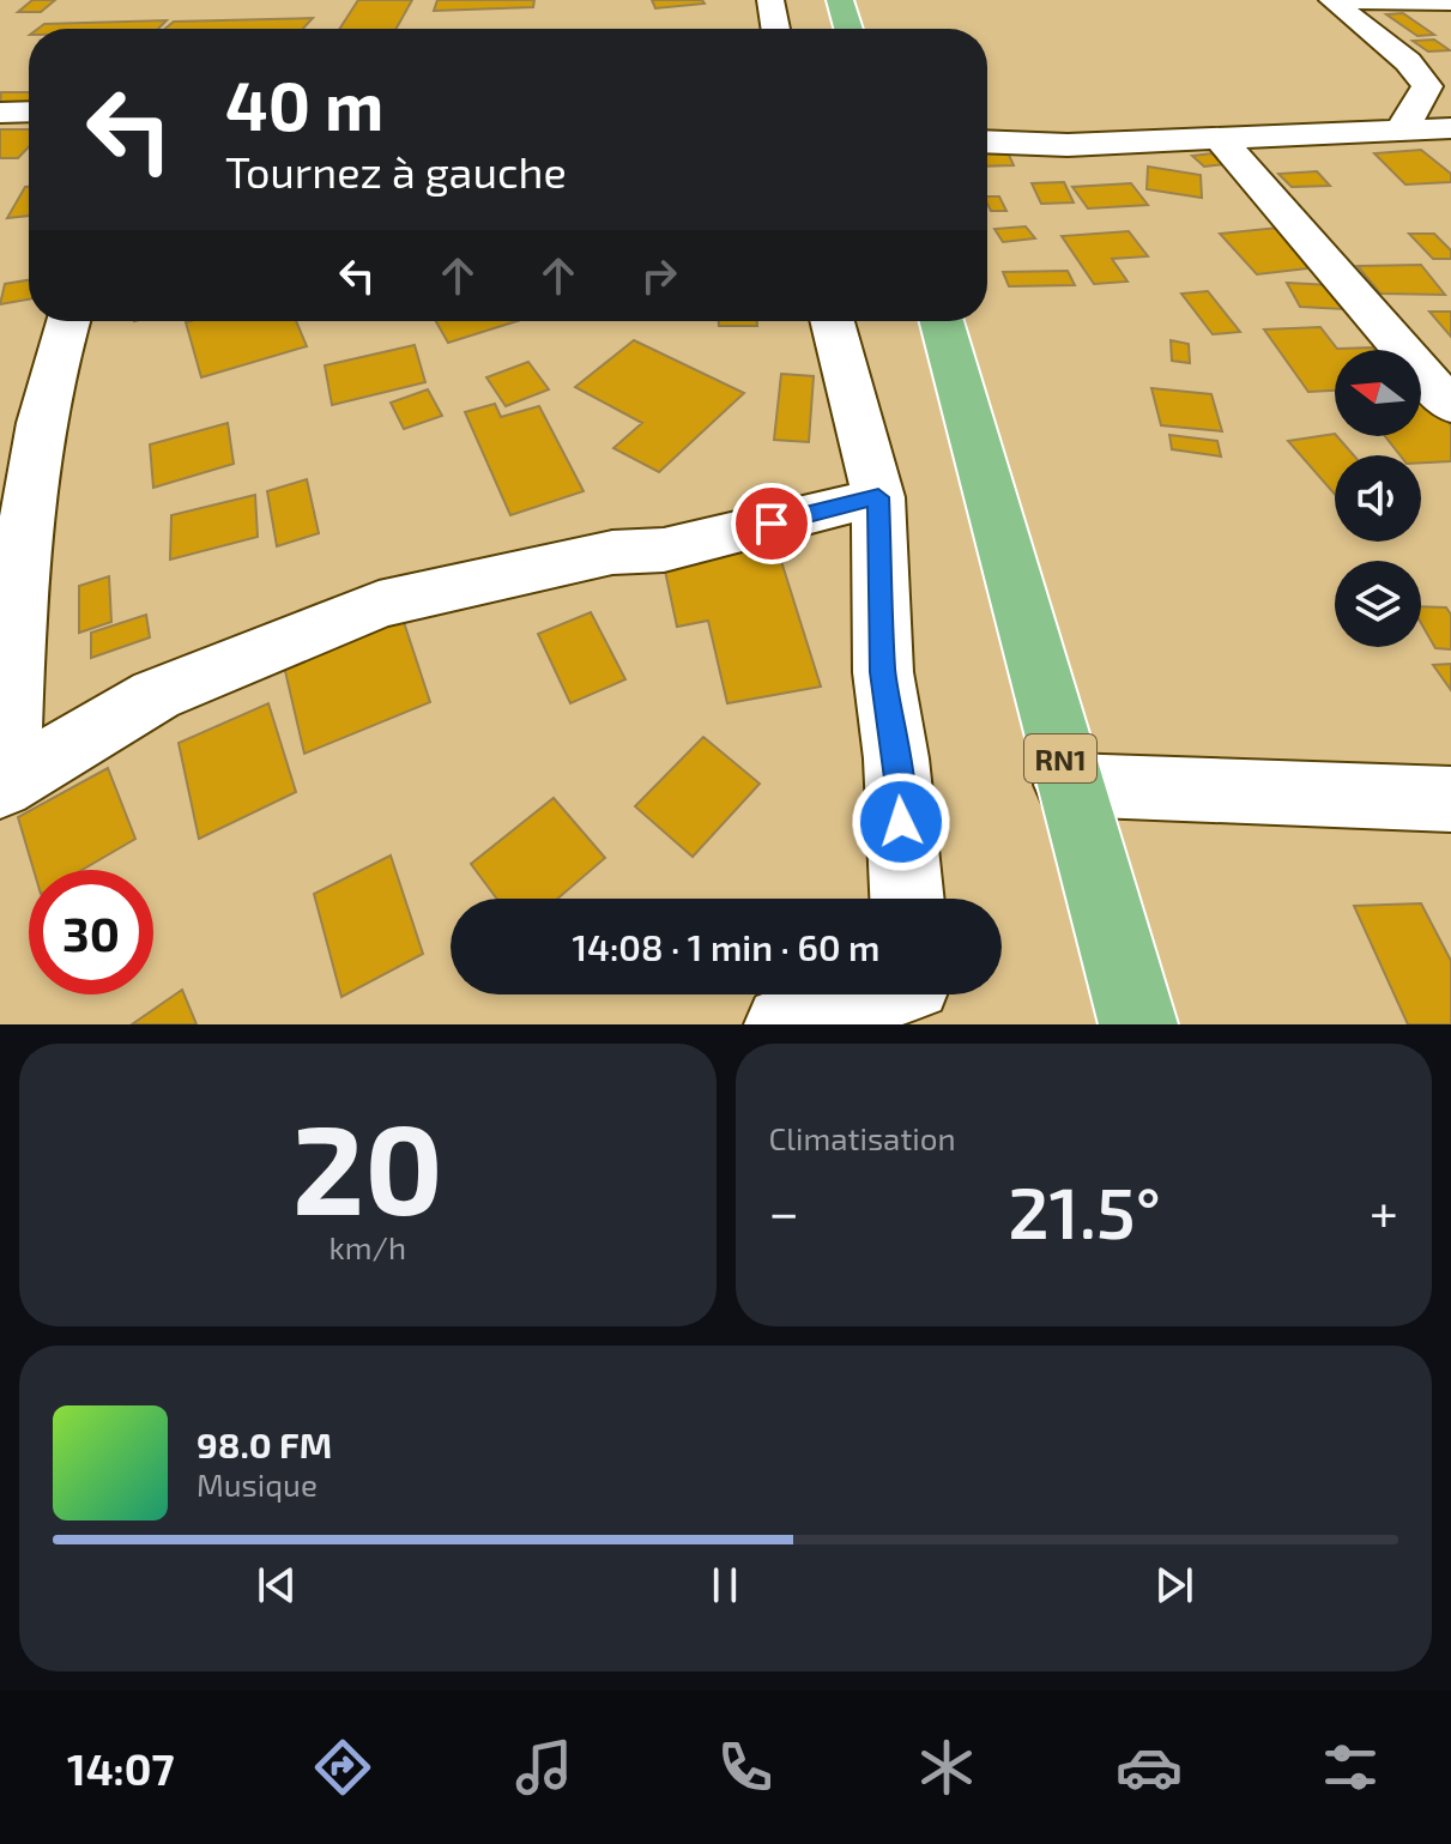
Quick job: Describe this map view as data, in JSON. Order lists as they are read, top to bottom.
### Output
{
  "streets": {
    "highway": ["RN1"]
  },
  "north": "left",
  "page": {
    "turn": ["40 m", "Tournez à gauche"],
    "limit": "30",
    "trip": "14:08 · 1 min · 60 m",
    "tile": [
      ["20", "km/h"],
      "Climatisation"
    ],
    "heat": ["−", "21.5°", "+"],
    "song": ["98.0 FM", "Musique"],
    "tabs": "14:07"
  }
}
